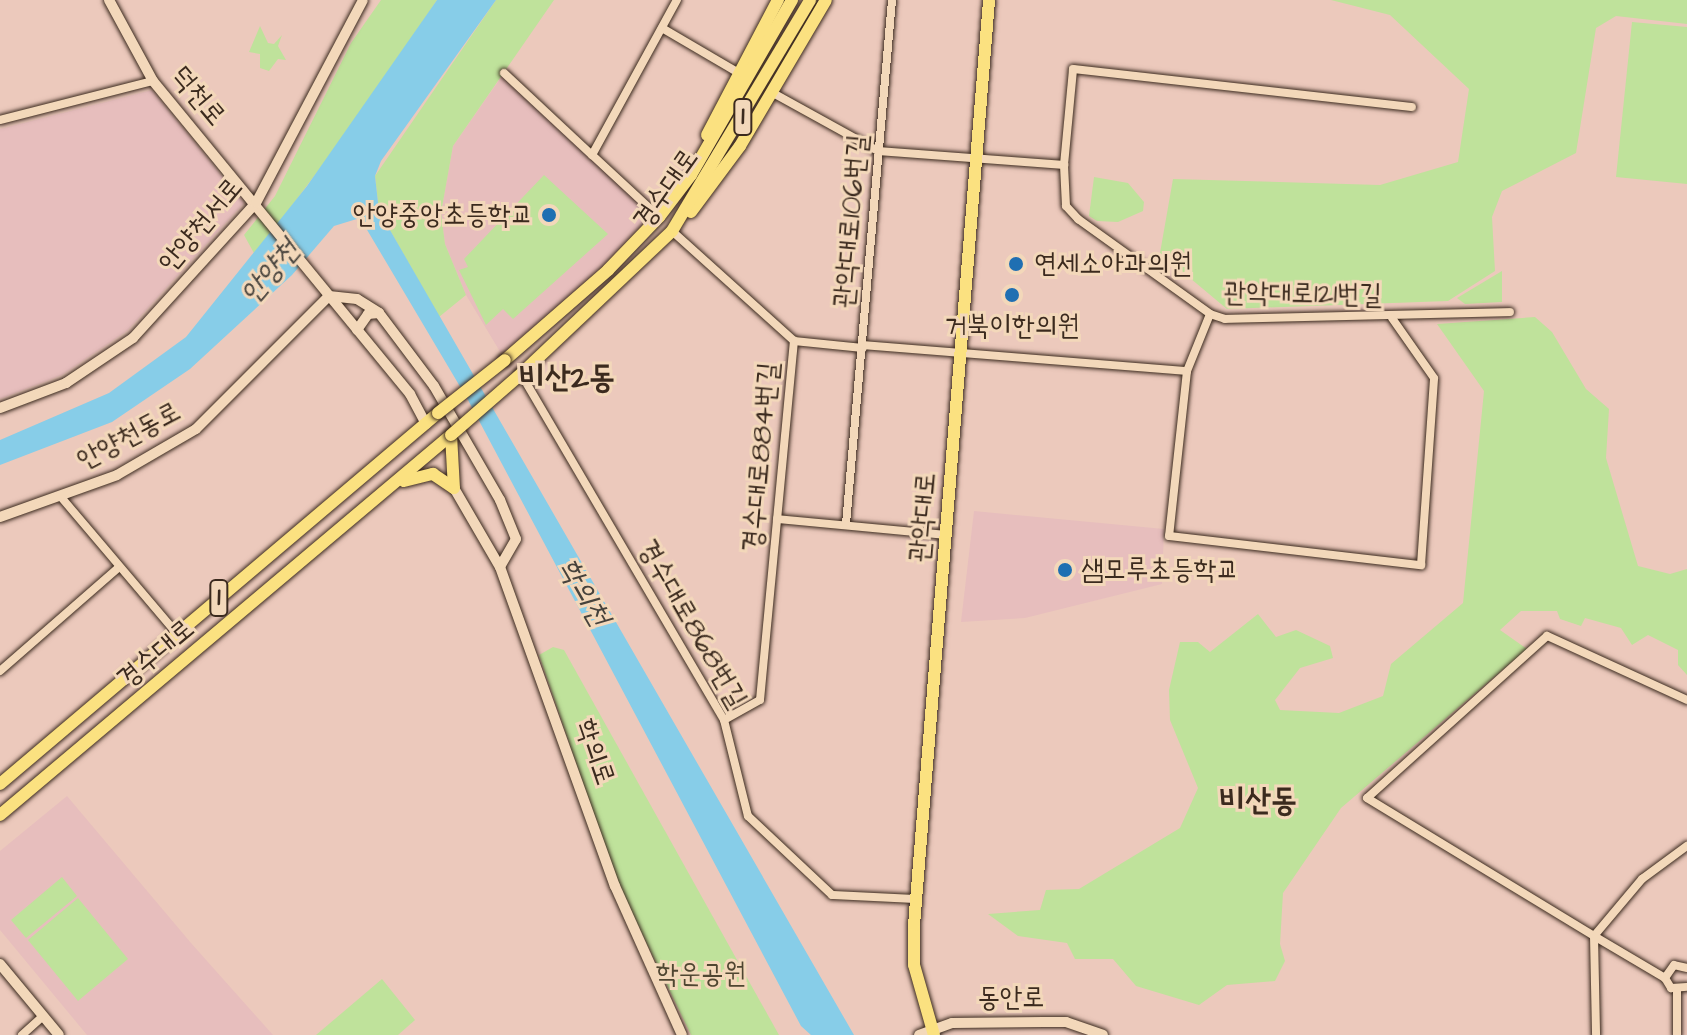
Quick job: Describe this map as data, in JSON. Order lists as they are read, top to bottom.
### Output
{
  "streets": {
    "main road": ["1", "경수대로", "관악대로"],
    "street": [
      "덕천로",
      "관악대로106번길",
      "안양천서로",
      "관악대로121번길",
      "안양천동로",
      "경수대로884번길",
      "경수대로868번길",
      "학의로",
      "동안로"
    ]
  },
  "crossings": [
    ["덕천로", "안양천서로"],
    ["덕천로", "안양천동로"],
    ["1", "경수대로"],
    ["1", "경수대로868번길"],
    ["경수대로", "경수대로884번길"],
    ["경수대로", "경수대로868번길"],
    ["관악대로106번길", "관악대로"],
    ["경수대로884번길", "경수대로868번길"],
    ["관악대로", "경수대로868번길"],
    ["관악대로", "동안로"]
  ],
  "districts": ["비산2동", "비산동"],
  "water": ["안양천", "학의천"],
  "parks": ["학운공원"],
  "places": [
    "안양중앙초등학교",
    "연세소아과의원",
    "거북이한의원",
    "샘모루초등학교"
  ]
}
